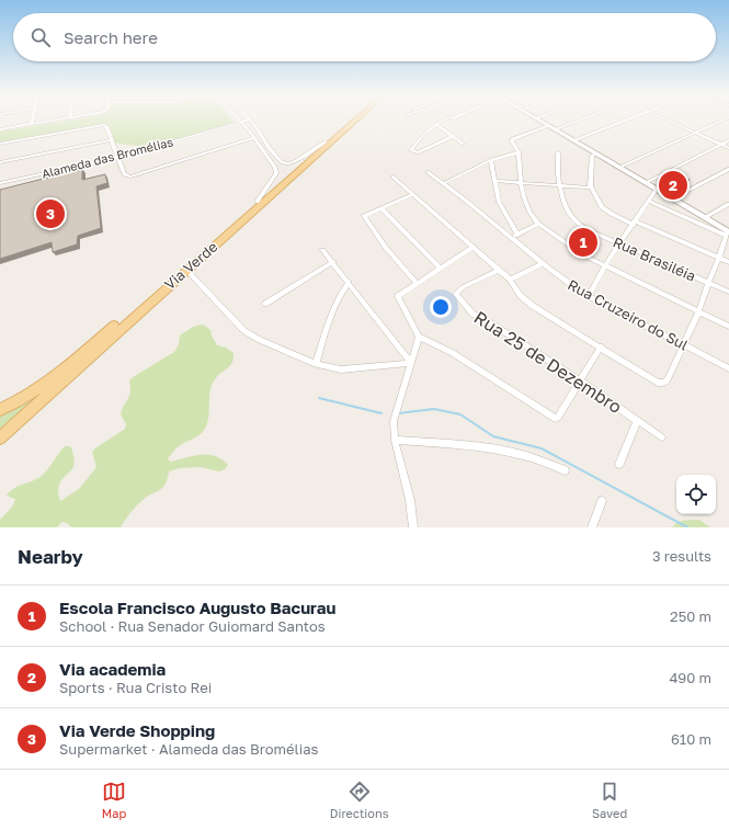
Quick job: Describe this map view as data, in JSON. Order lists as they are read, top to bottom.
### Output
{
  "streets": {
    "main road": ["Via Verde"],
    "street": [
      "Alameda das Bromélias",
      "Rua Brasiléia",
      "Rua Cruzeiro do Sul",
      "Rua 25 de Dezembro"
    ]
  },
  "page": {
    "search": "Search here",
    "pins": ["2", "3", "1"],
    "heading": ["Nearby", "3 results"],
    "list": [
      {
        "mark": "1",
        "name": "Escola Francisco Augusto Bacurau",
        "note": "School · Rua Senador Guiomard Santos",
        "value": "250 m"
      },
      {
        "mark": "2",
        "name": "Via academia",
        "note": "Sports · Rua Cristo Rei",
        "value": "490 m"
      },
      {
        "mark": "3",
        "name": "Via Verde Shopping",
        "note": "Supermarket · Alameda das Bromélias",
        "value": "610 m"
      }
    ],
    "nav": ["Map", "Directions", "Saved"]
  }
}
